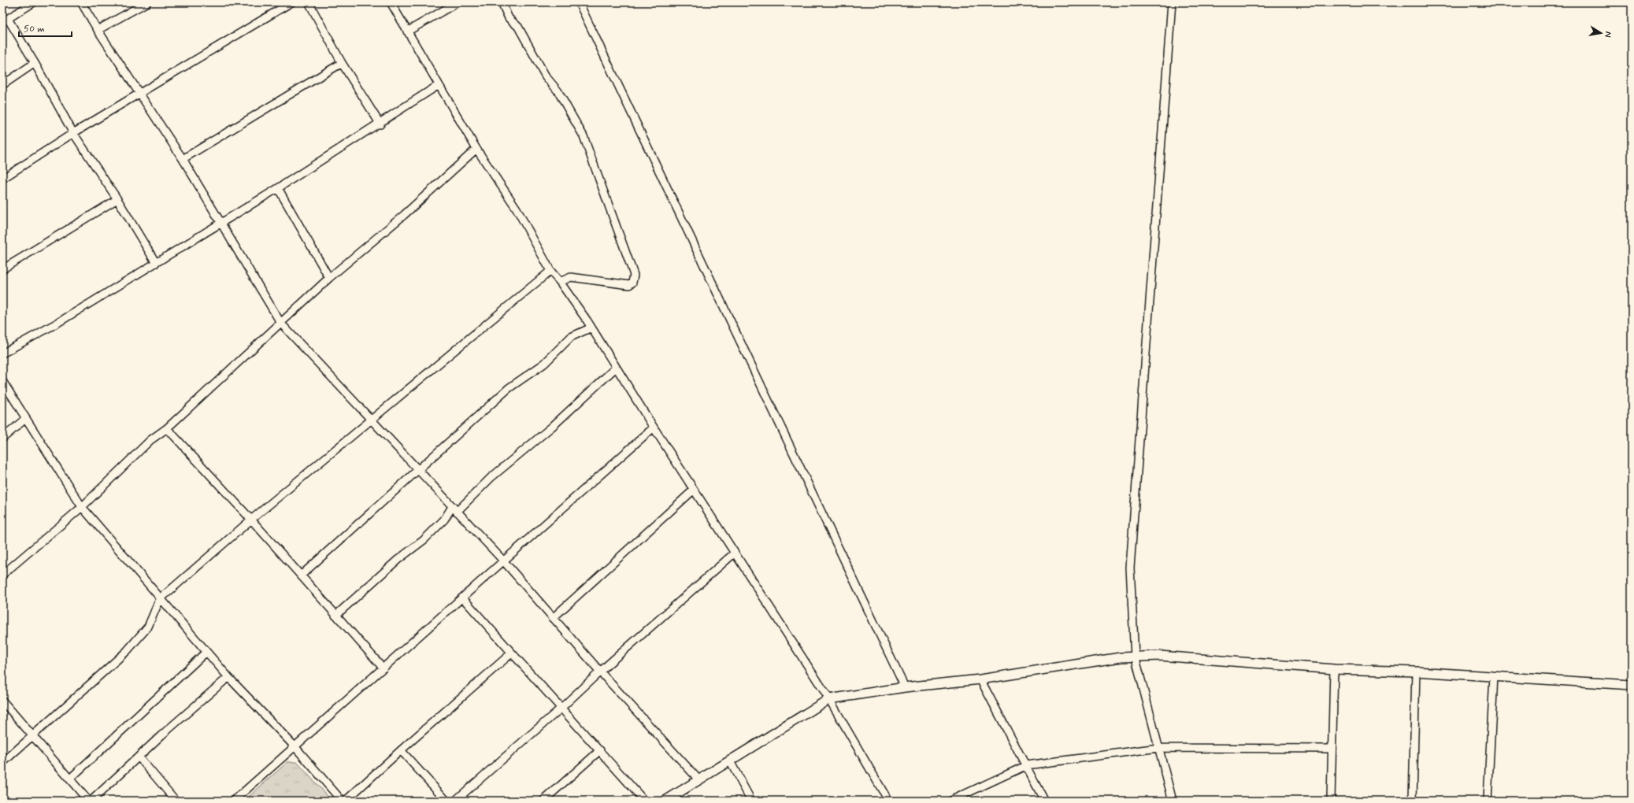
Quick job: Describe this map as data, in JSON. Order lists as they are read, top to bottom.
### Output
{
  "scale_bar": "50 m",
  "north": "right"
}
